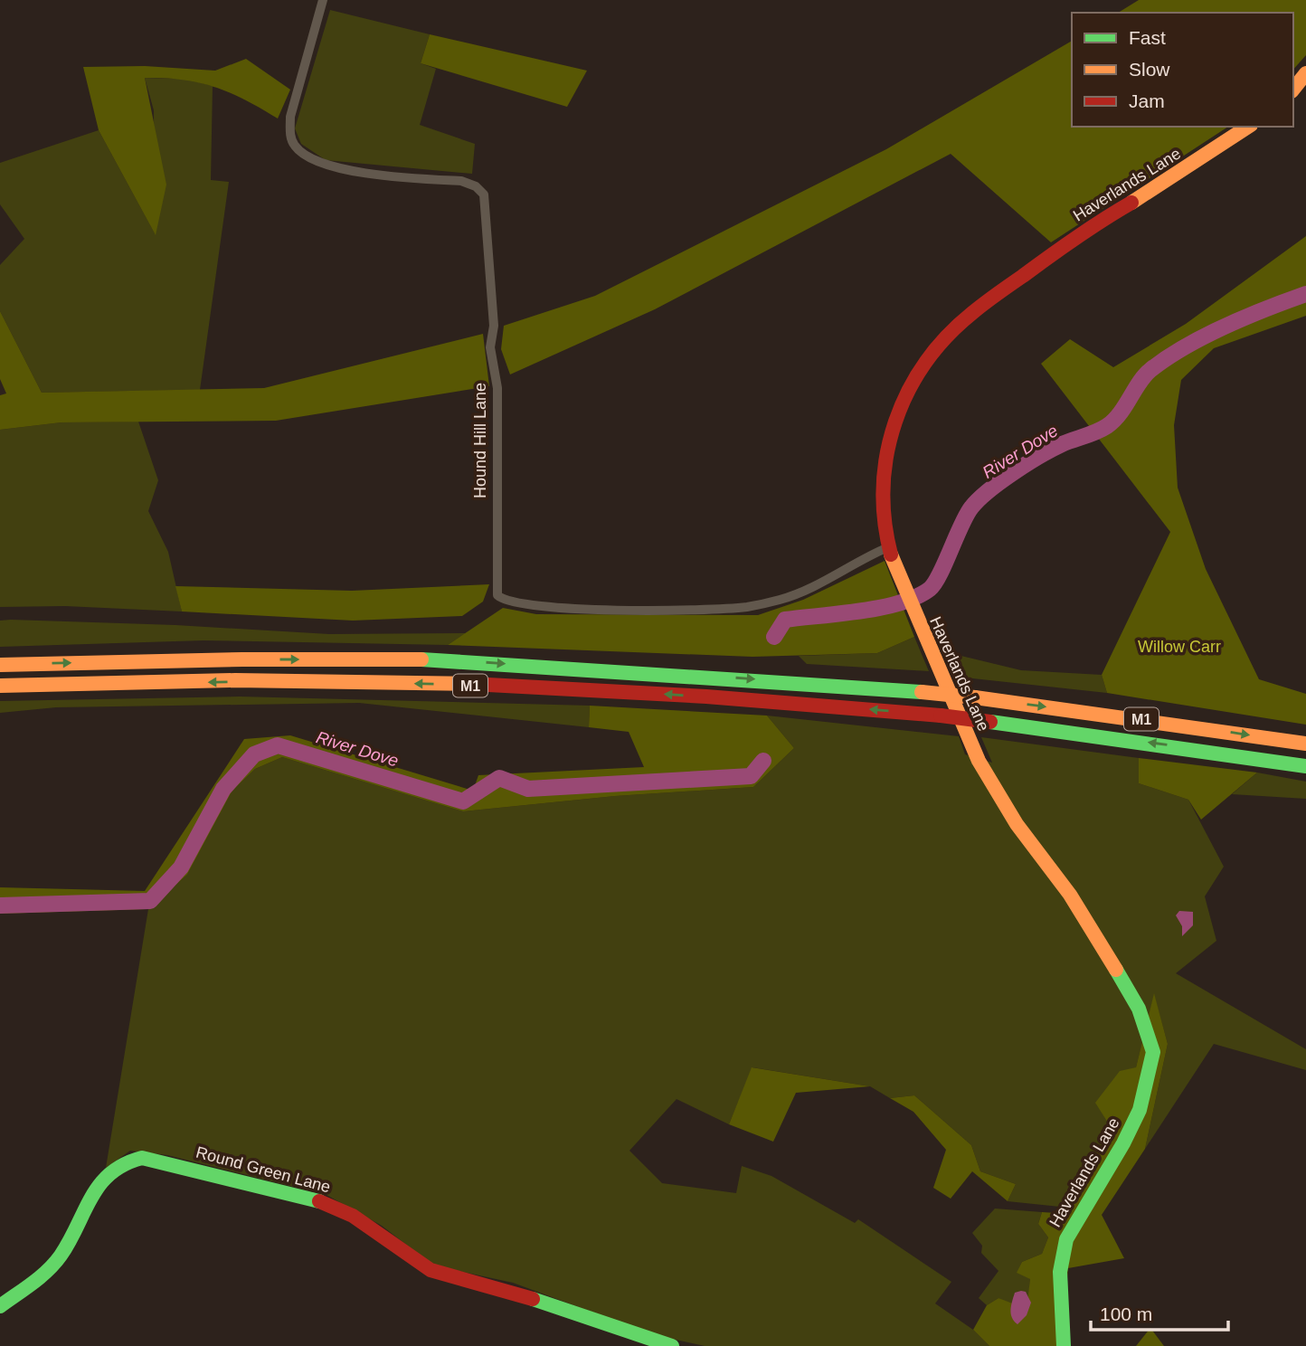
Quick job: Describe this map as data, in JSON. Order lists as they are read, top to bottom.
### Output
{
  "streets": {
    "main road": ["Haverlands Lane", "M1", "Round Green Lane"],
    "street": ["Hound Hill Lane"]
  },
  "crossings": [
    ["Haverlands Lane", "Hound Hill Lane"]
  ],
  "water": ["River Dove"],
  "parks": ["Willow Carr"],
  "legend": ["Fast", "Slow", "Jam"],
  "scale_bar": "100 m"
}
